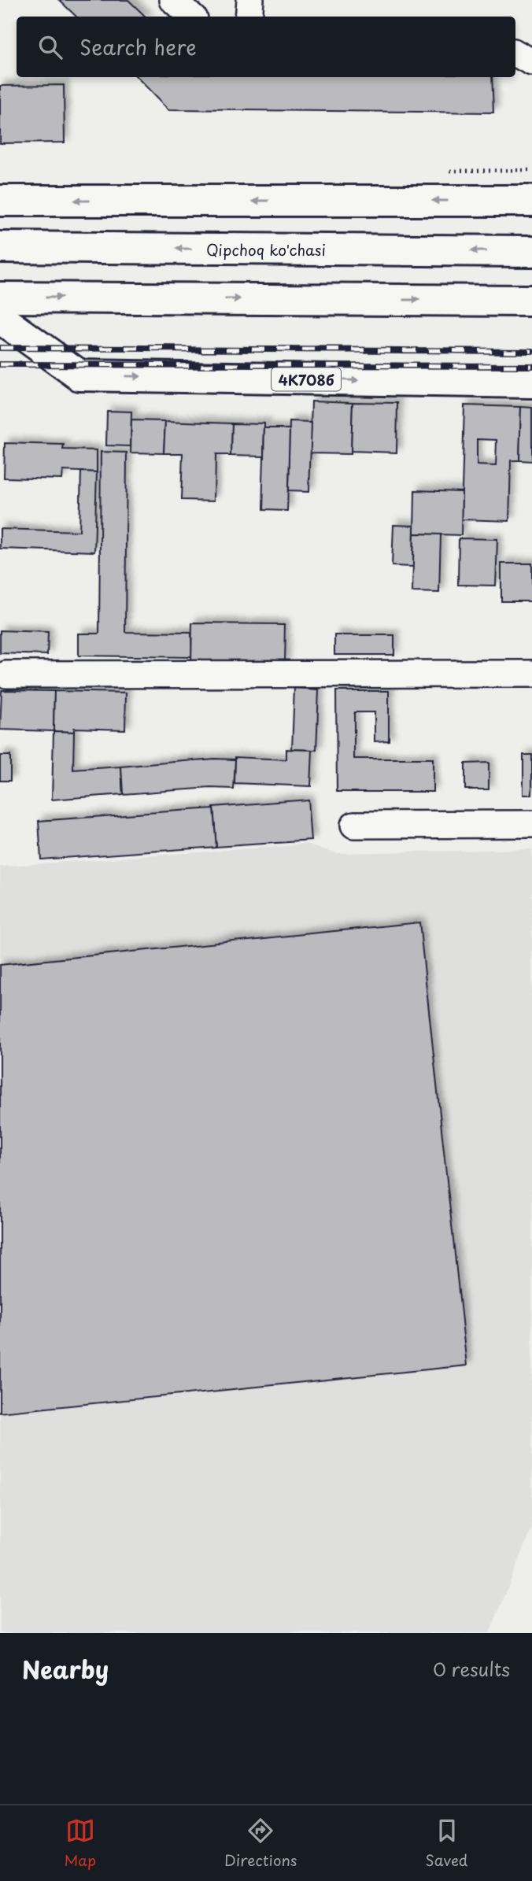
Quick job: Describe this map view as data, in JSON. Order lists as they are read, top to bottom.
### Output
{
  "streets": {
    "main road": ["Qipchoq ko'chasi", "4К708б"]
  },
  "page": {
    "search": "Search here",
    "heading": ["Nearby", "0 results"],
    "nav": ["Map", "Directions", "Saved"]
  }
}
